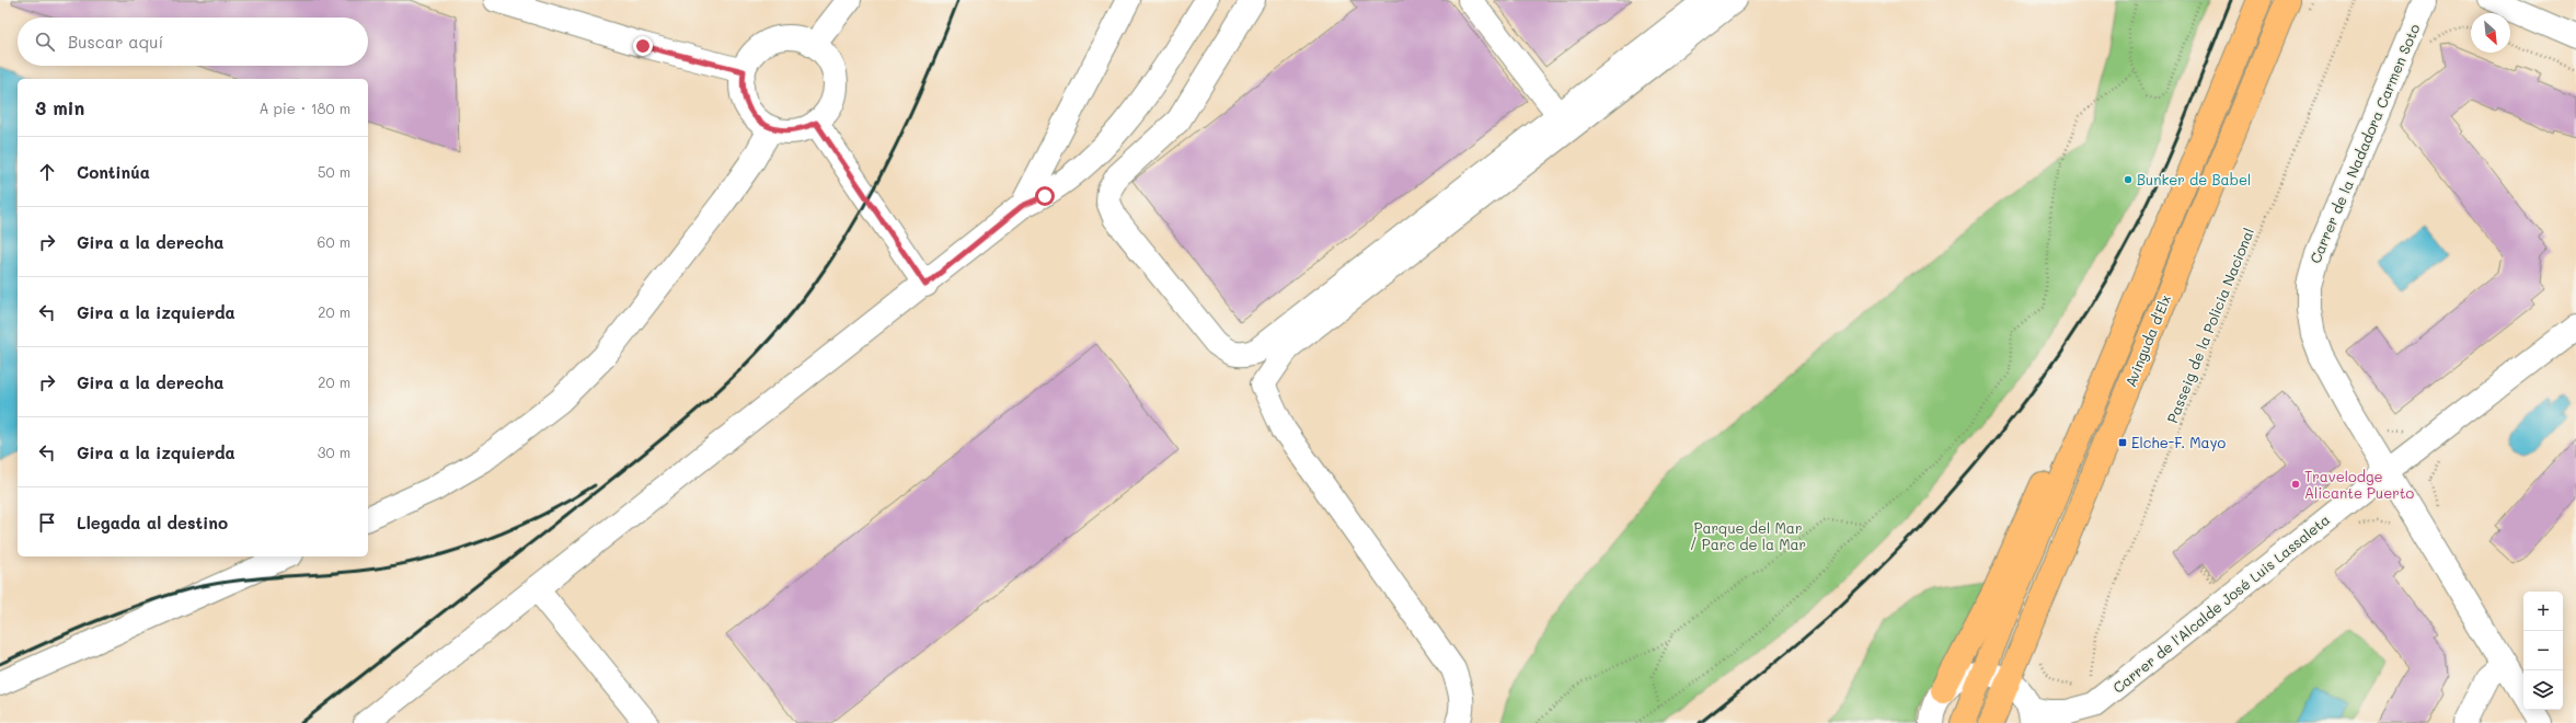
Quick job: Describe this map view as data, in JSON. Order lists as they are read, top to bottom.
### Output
{
  "streets": {
    "main road": ["Avinguda d'Elx"],
    "street": ["Carrer de la Nadadora Carmen Soto", "Carrer de l'Alcalde José Luis Lassaleta"],
    "path": ["Passeig de la Policia Nacional"]
  },
  "crossings": [
    ["Carrer de la Nadadora Carmen Soto", "Carrer de l'Alcalde José Luis Lassaleta"]
  ],
  "parks": ["Parque del Mar / Parc de la Mar"],
  "places": {
    "other": ["Bunker de Babel", "Travelodge Alicante Puerto"],
    "transit": ["Elche-F. Mayo"]
  },
  "north": "bottom right",
  "page": {
    "search": "Buscar aquí",
    "heading": ["3 min", "A pie · 180 m"],
    "list": [
      ["Continúa", "50 m"],
      ["Gira a la derecha", "60 m"],
      ["Gira a la izquierda", "20 m"],
      ["Gira a la derecha", "20 m"],
      ["Gira a la izquierda", "30 m"],
      "Llegada al destino"
    ],
    "map_buttons": ["+", "−"]
  }
}
